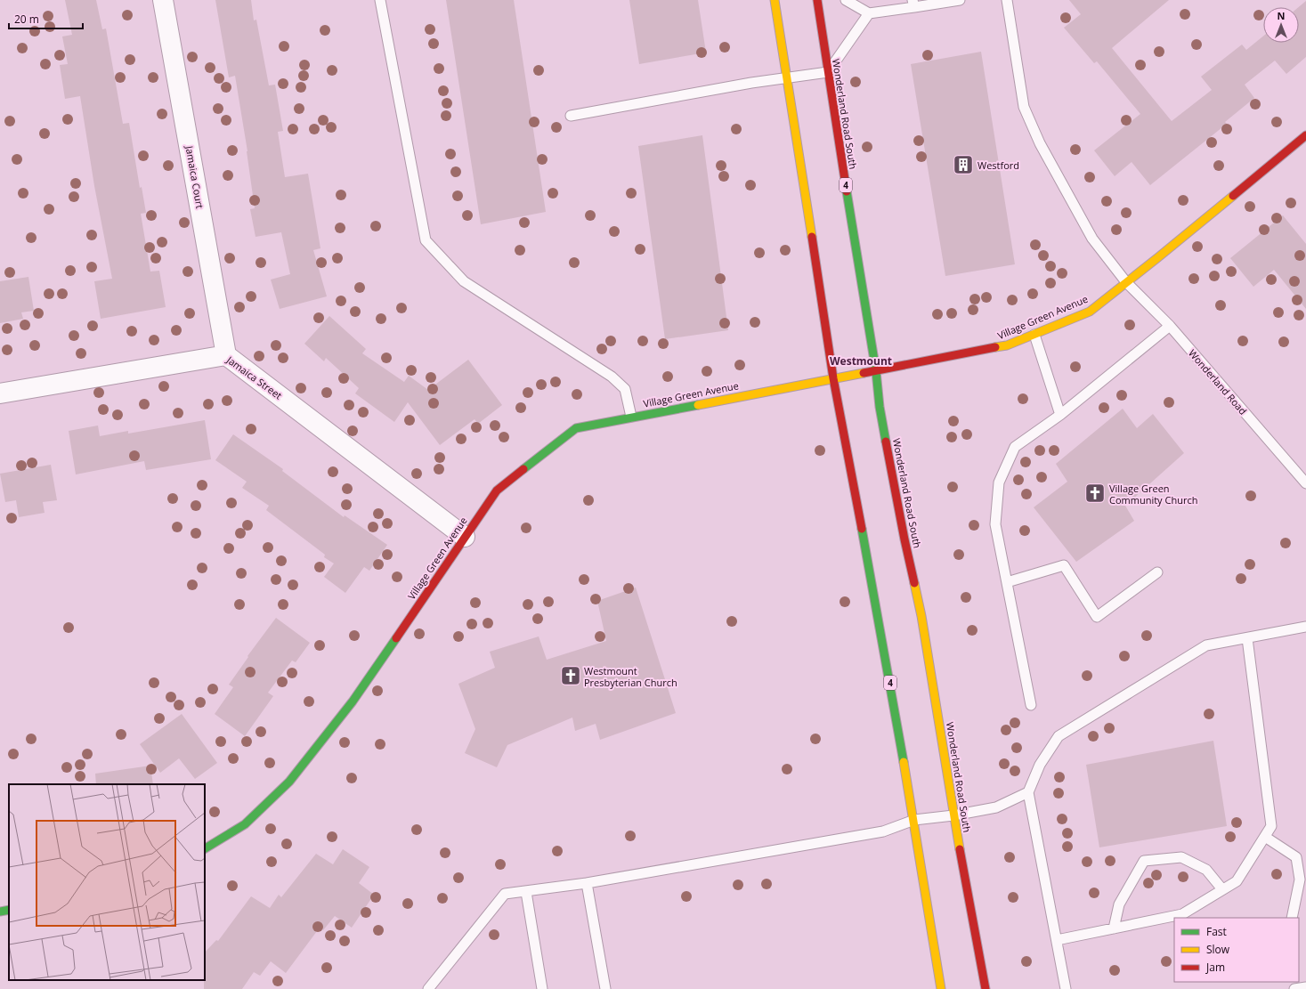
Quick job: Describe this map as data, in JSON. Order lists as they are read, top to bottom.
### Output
{
  "streets": {
    "main road": ["Wonderland Road South", "4", "Village Green Avenue"],
    "street": ["Jamaica Court", "Jamaica Street"],
    "lane": ["Wonderland Road"]
  },
  "crossings": [
    ["Wonderland Road South", "Village Green Avenue"],
    ["Jamaica Court", "Jamaica Street"],
    ["4", "Village Green Avenue"],
    ["Village Green Avenue", "Jamaica Street"],
    ["Village Green Avenue", "Wonderland Road"]
  ],
  "districts": ["Westmount"],
  "places": {
    "building": ["Westford"],
    "church": ["Village Green Community Church", "Westmount Presbyterian Church"]
  },
  "legend": ["Fast", "Slow", "Jam"],
  "scale_bar": "20 m",
  "north": "top"
}
